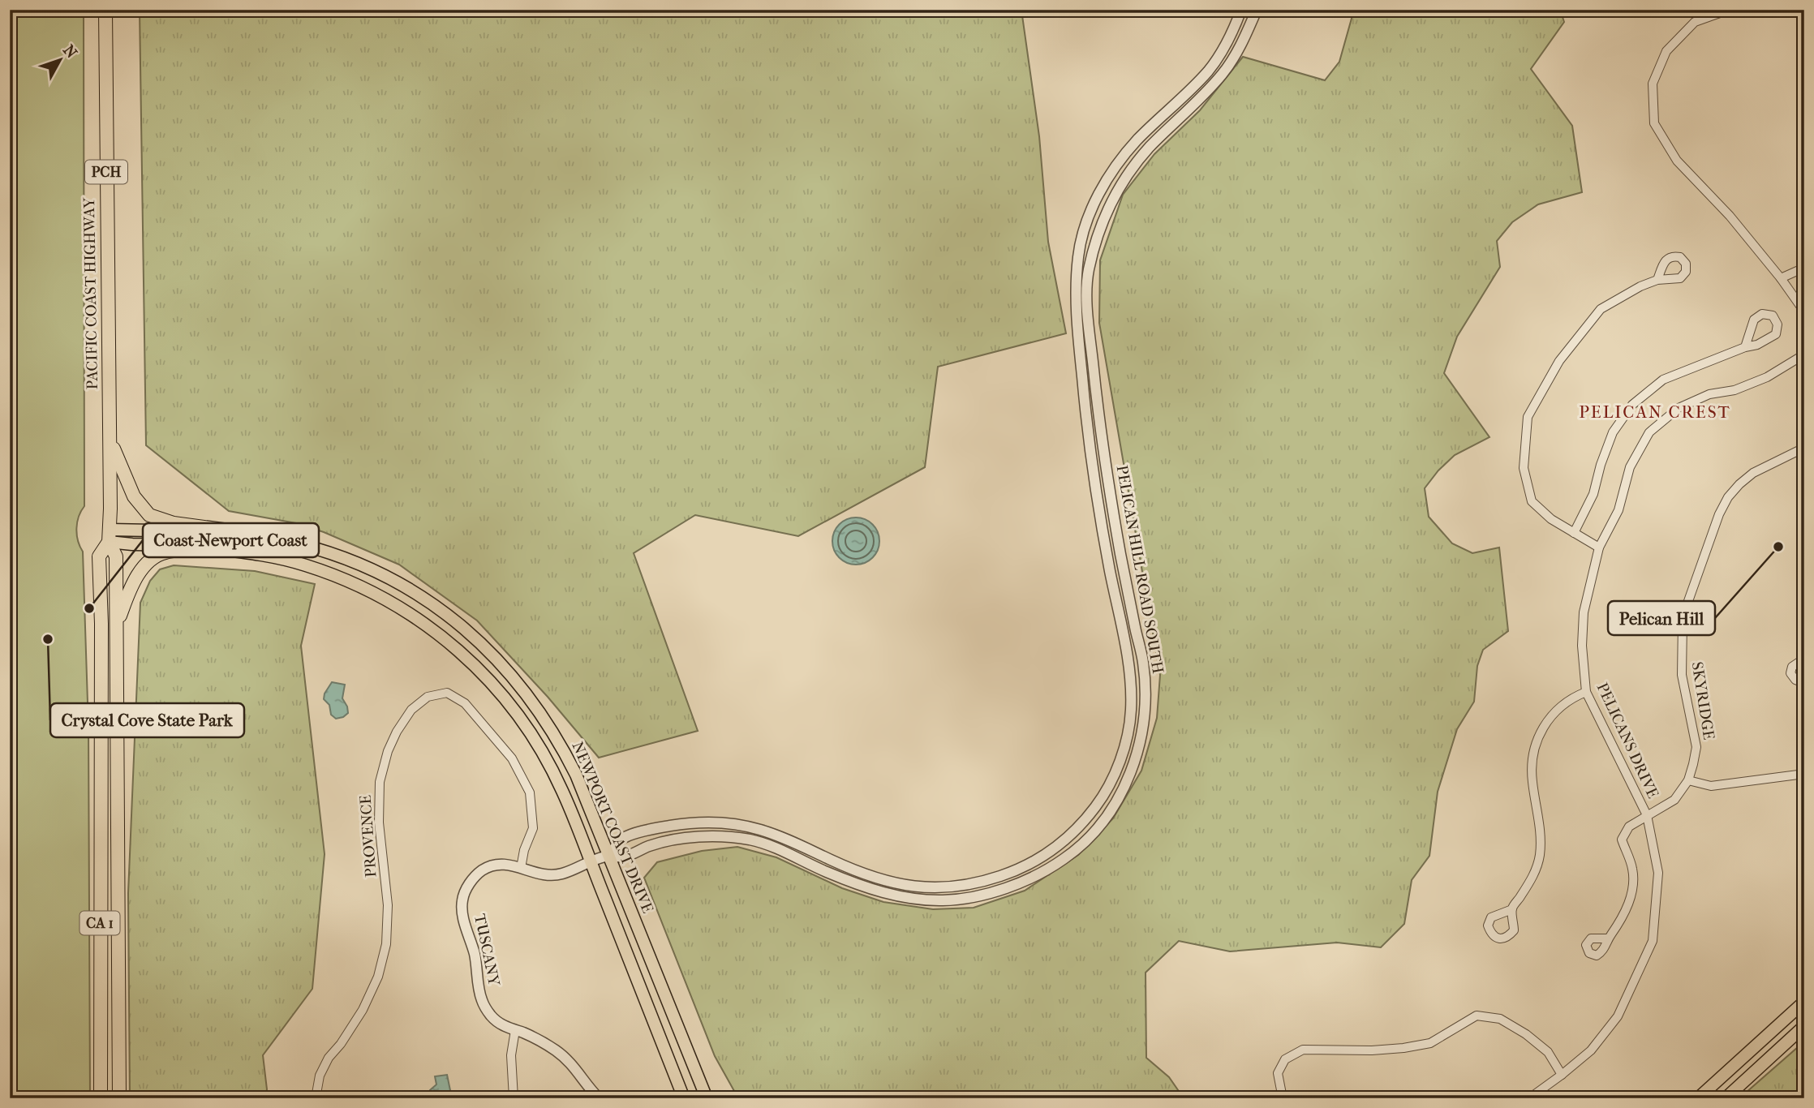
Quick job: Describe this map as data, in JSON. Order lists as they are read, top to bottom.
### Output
{
  "streets": {
    "highway": ["PCH", "PACIFIC COAST HIGHWAY", "CA 1"],
    "main road": ["NEWPORT COAST DRIVE"],
    "street": [
      "PELICAN HILL ROAD SOUTH",
      "SKYRIDGE",
      "PELICANS DRIVE",
      "PROVENCE",
      "TUSCANY"
    ]
  },
  "crossings": [
    ["PACIFIC COAST HIGHWAY", "NEWPORT COAST DRIVE"],
    ["PELICAN HILL ROAD SOUTH", "NEWPORT COAST DRIVE"],
    ["PELICAN HILL ROAD SOUTH", "TUSCANY"],
    ["NEWPORT COAST DRIVE", "TUSCANY"],
    ["PROVENCE", "TUSCANY"]
  ],
  "districts": ["PELICAN CREST"],
  "places": ["Pelican Hill", "Coast-Newport Coast", "Crystal Cove State Park"],
  "north": "top right"
}
